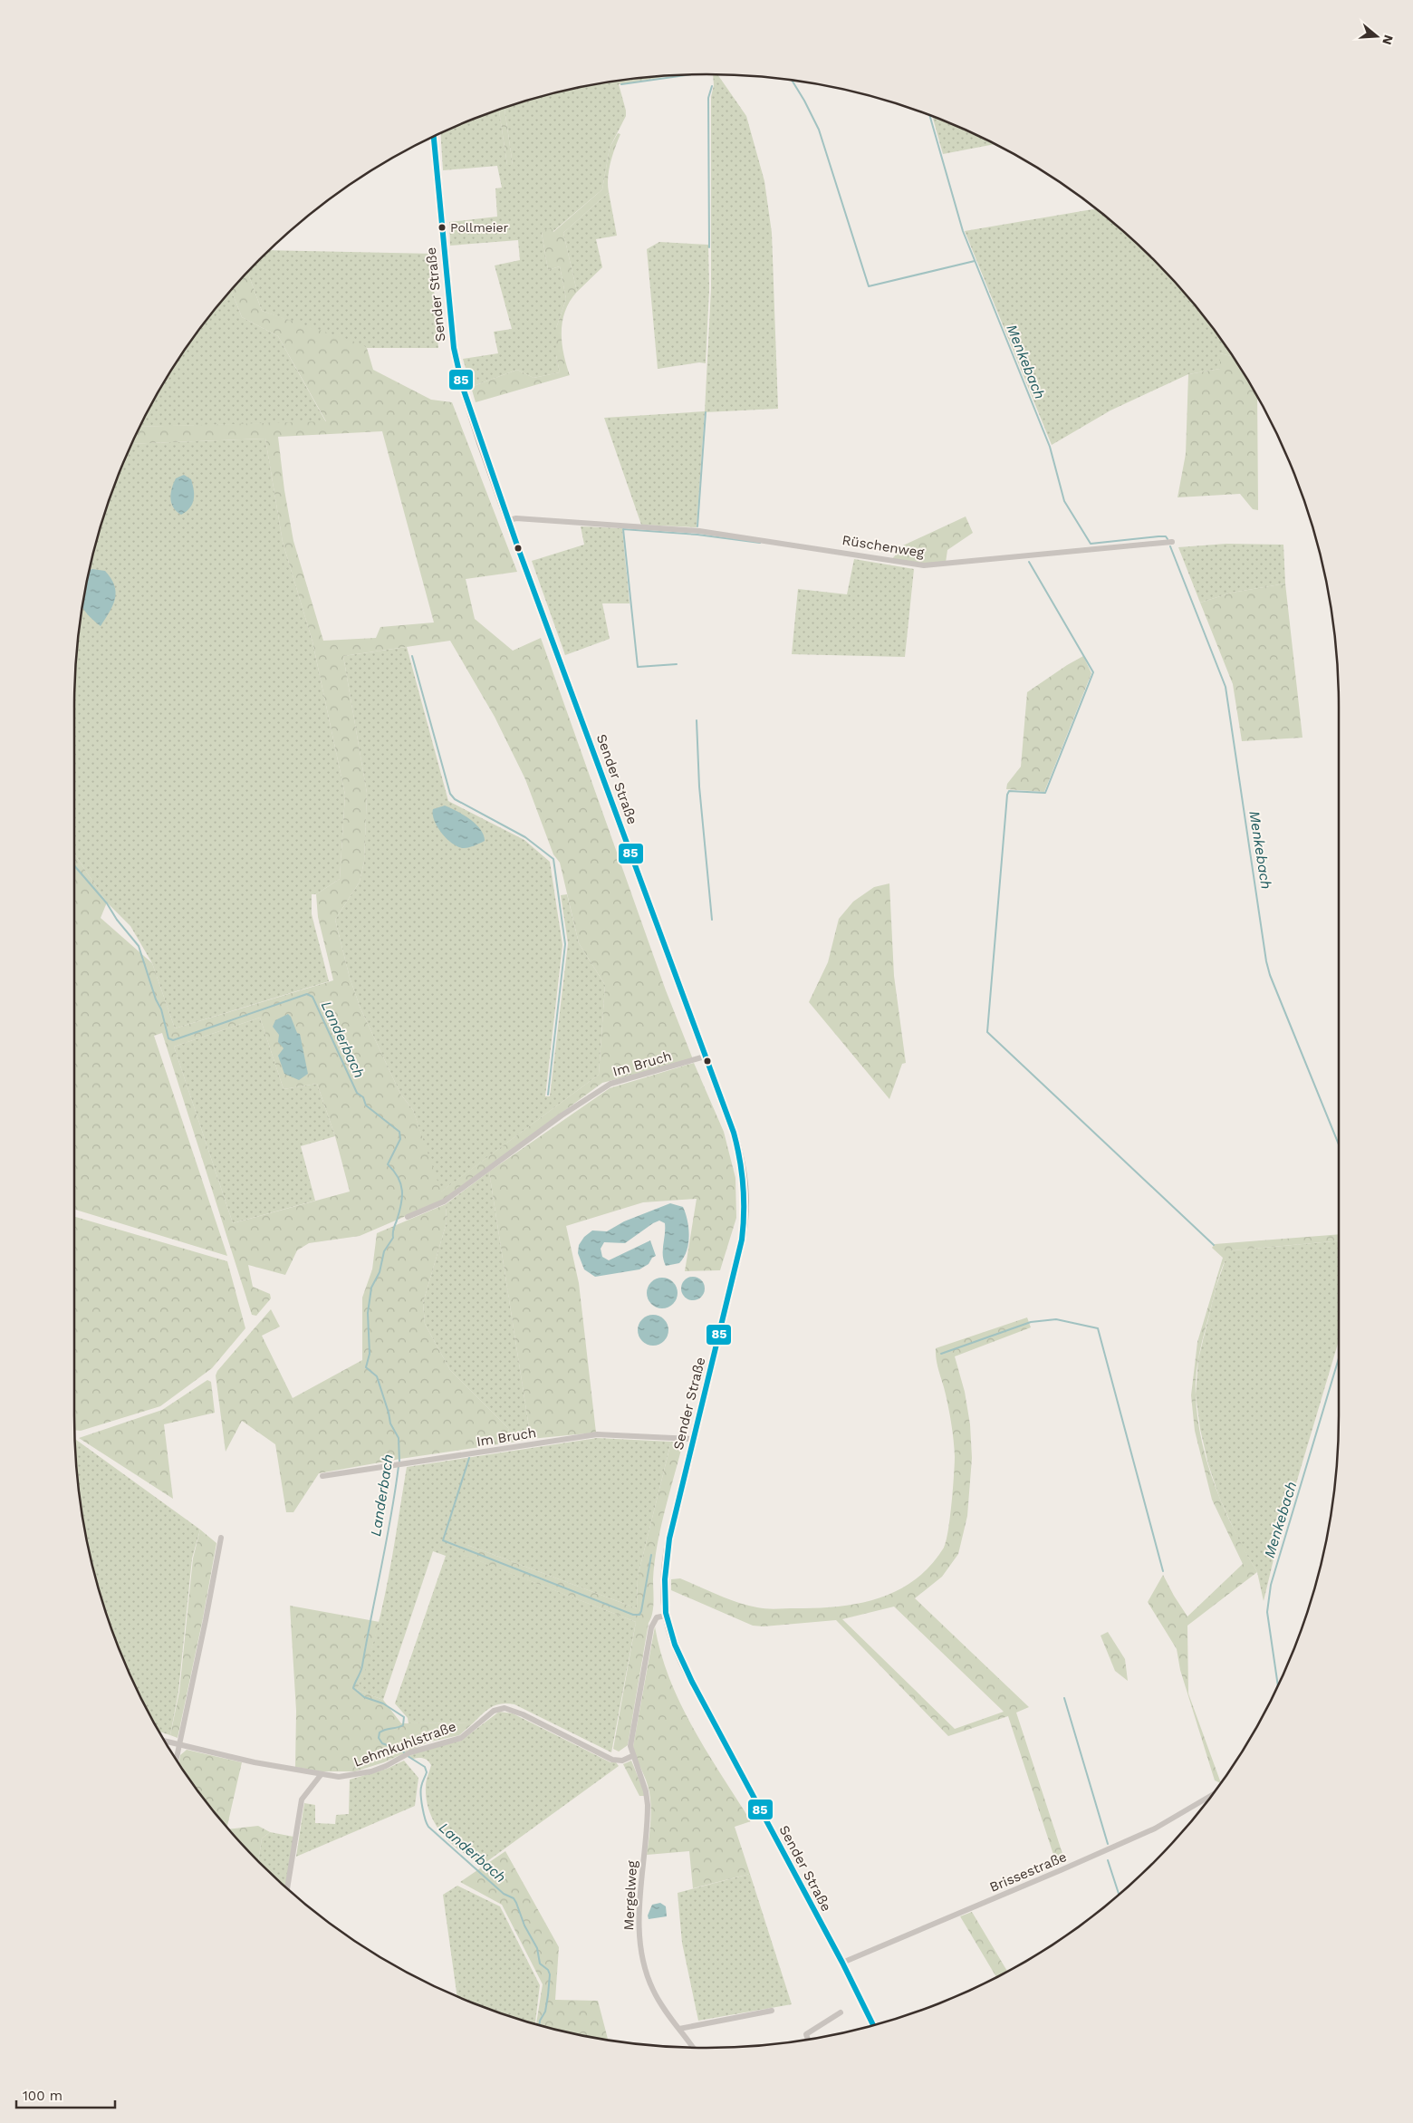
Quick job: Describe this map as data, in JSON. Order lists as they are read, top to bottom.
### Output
{
  "streets": {
    "main road": ["Sender Straße"],
    "street": [
      "Rüschenweg",
      "Im Bruch",
      "Lehmkuhlstraße",
      "Brissestraße",
      "Mergelweg"
    ]
  },
  "crossings": [
    ["Sender Straße", "Rüschenweg"],
    ["Sender Straße", "Im Bruch"],
    ["Sender Straße", "Brissestraße"],
    ["Lehmkuhlstraße", "Mergelweg"]
  ],
  "water": ["Menkebach", "Landerbach"],
  "places": ["Pollmeier"],
  "lines": ["transit line 85"],
  "scale_bar": "100 m",
  "north": "right"
}
